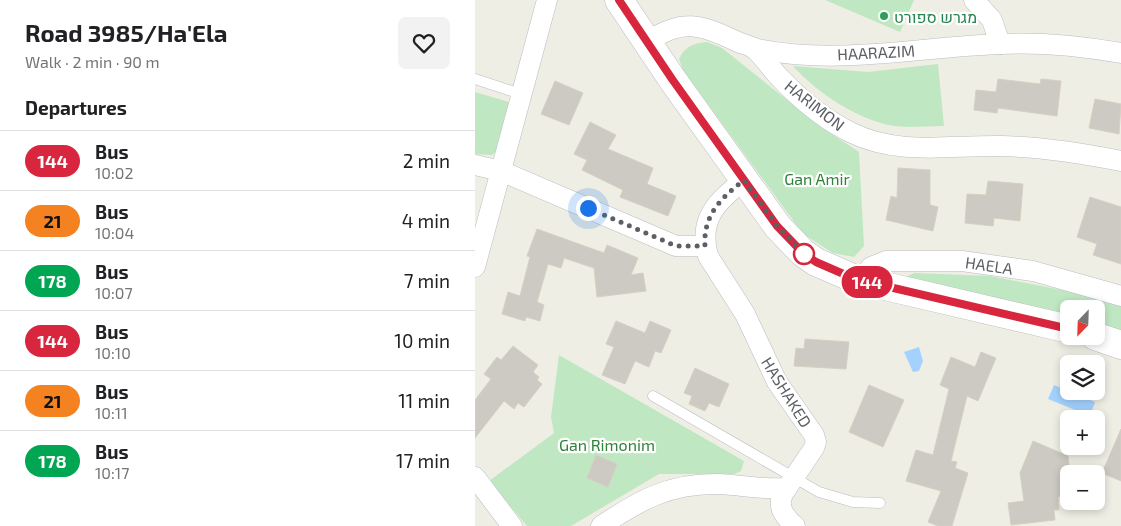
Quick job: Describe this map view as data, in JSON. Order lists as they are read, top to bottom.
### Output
{
  "streets": {
    "street": [
      "HAARAZIM",
      "HARIMON",
      "HAELA",
      "HASHAKED"
    ]
  },
  "crossings": [
    ["HAARAZIM", "HARIMON"]
  ],
  "parks": ["Gan Amir", "Gan Rimonim"],
  "places": ["מגרש ספורט"],
  "lines": ["bus line 144"],
  "north": "bottom left",
  "page": {
    "heading": [
      ["Road 3985/Ha'Ela", "Walk · 2 min · 90 m"],
      "Departures"
    ],
    "on_map": "144",
    "list": [
      {
        "mark": "144",
        "name": "Bus",
        "note": "10:02",
        "value": "2 min"
      },
      {
        "mark": "21",
        "name": "Bus",
        "note": "10:04",
        "value": "4 min"
      },
      {
        "mark": "178",
        "name": "Bus",
        "note": "10:07",
        "value": "7 min"
      },
      {
        "mark": "144",
        "name": "Bus",
        "note": "10:10",
        "value": "10 min"
      },
      {
        "mark": "21",
        "name": "Bus",
        "note": "10:11",
        "value": "11 min"
      },
      {
        "mark": "178",
        "name": "Bus",
        "note": "10:17",
        "value": "17 min"
      }
    ],
    "map_buttons": ["+", "−"]
  }
}
